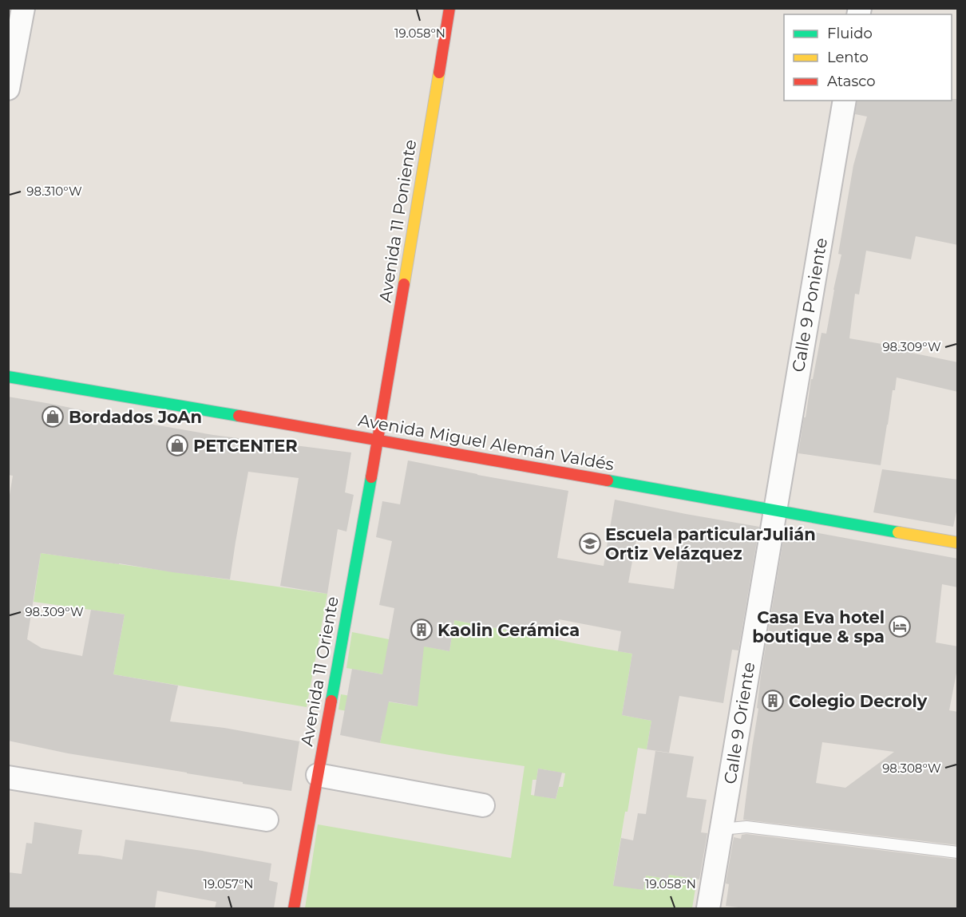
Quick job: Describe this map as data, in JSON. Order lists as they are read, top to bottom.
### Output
{
  "streets": {
    "main road": ["Avenida 11 Poniente", "Avenida Miguel Alemán Valdés", "Avenida 11 Oriente"],
    "street": ["Calle 9 Poniente", "Calle 9 Oriente"]
  },
  "crossings": [
    ["Avenida 11 Poniente", "Avenida Miguel Alemán Valdés"],
    ["Avenida 11 Poniente", "Avenida 11 Oriente"],
    ["Calle 9 Poniente", "Avenida Miguel Alemán Valdés"],
    ["Calle 9 Poniente", "Calle 9 Oriente"],
    ["Avenida Miguel Alemán Valdés", "Avenida 11 Oriente"],
    ["Avenida Miguel Alemán Valdés", "Calle 9 Oriente"]
  ],
  "places": {
    "shop": ["Bordados JoAn", "PETCENTER"],
    "school or university": ["Escuela particularJulián Ortiz Velázquez"],
    "hotel": ["Casa Eva hotel boutique & spa"],
    "building": ["Kaolin Cerámica", "Colegio Decroly"]
  },
  "legend": ["Fluido", "Lento", "Atasco"],
  "coordinates": [
    "19.058°N",
    "98.310°W",
    "98.309°W",
    "98.308°W",
    "19.057°N"
  ]
}
